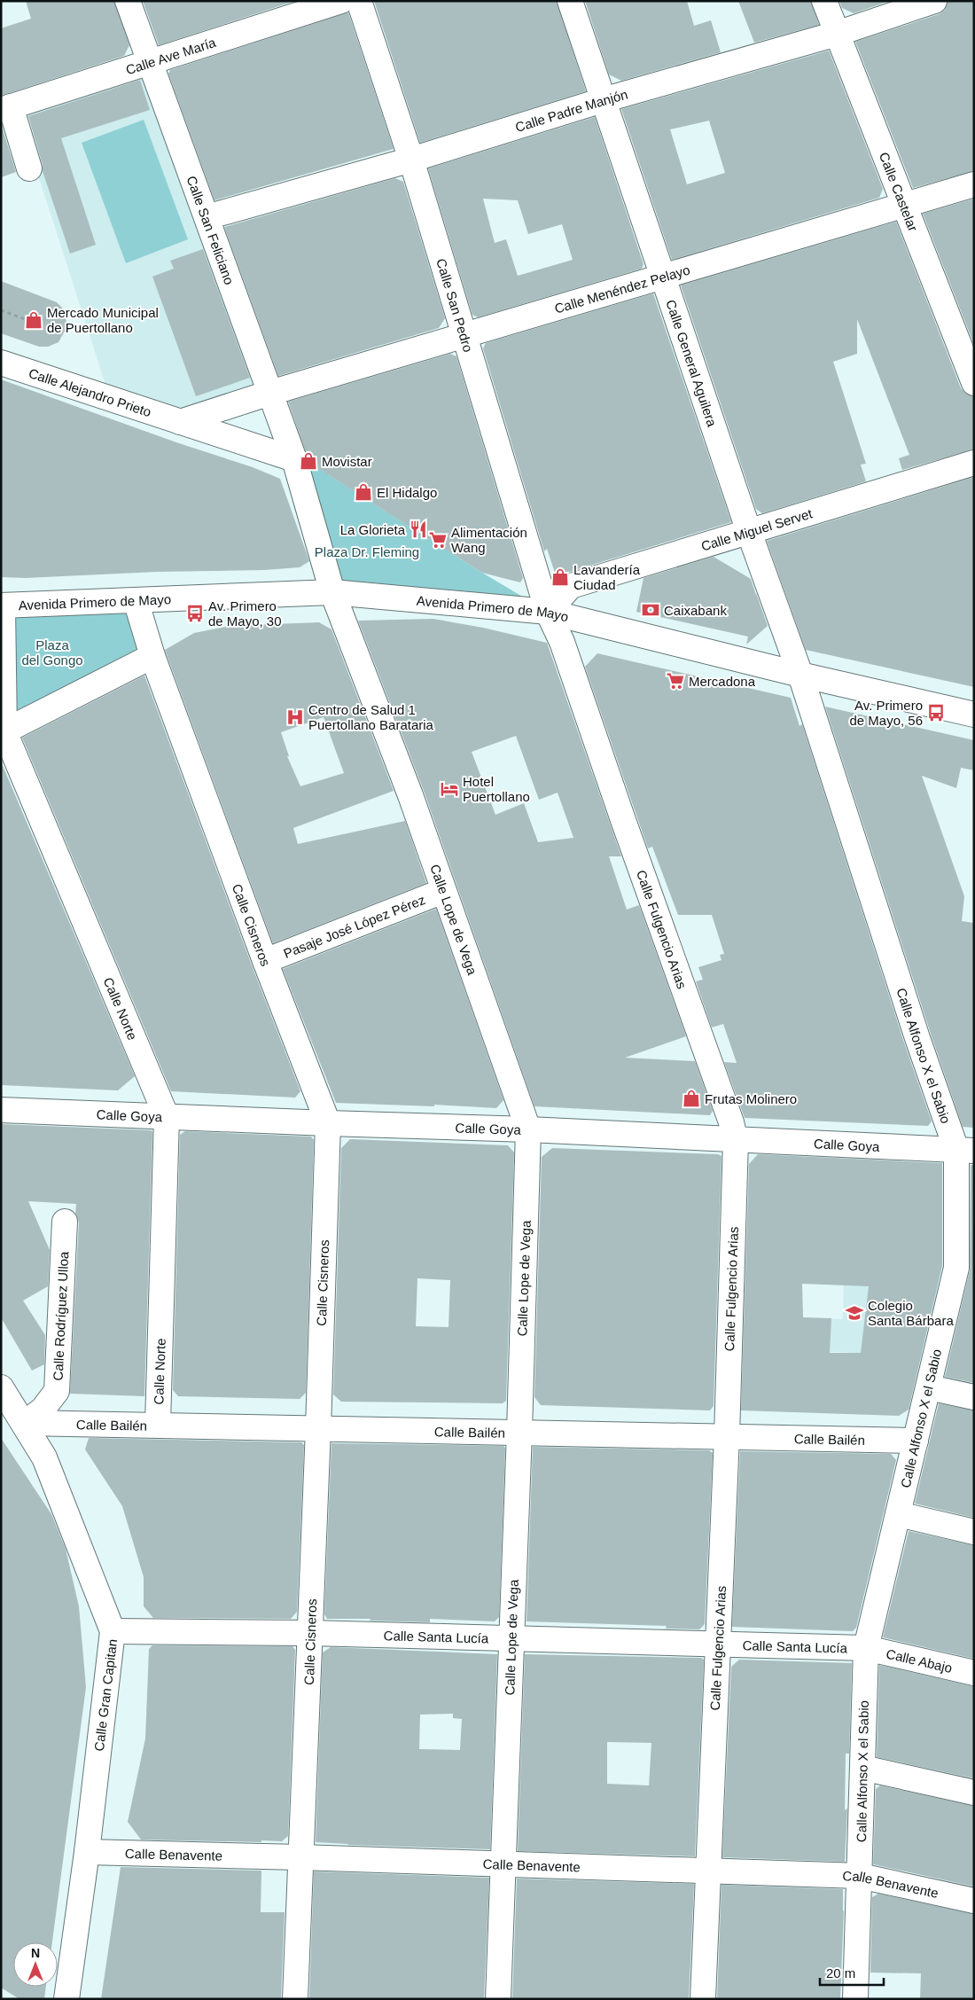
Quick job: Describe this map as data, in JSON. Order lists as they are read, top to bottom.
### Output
{
  "streets": {
    "street": [
      "Calle Ave María",
      "Calle Padre Manjón",
      "Calle Castelar",
      "Calle San Feliciano",
      "Calle Menéndez Pelayo",
      "Calle San Pedro",
      "Calle General Aguilera",
      "Calle Alejandro Prieto",
      "Calle Miguel Servet",
      "Avenida Primero de Mayo",
      "Calle Lope de Vega",
      "Calle Cisneros",
      "Pasaje José López Pérez",
      "Calle Fulgencio Arias",
      "Calle Norte",
      "Calle Alfonso X el Sabio",
      "Calle Goya",
      "Calle Rodríguez Ulloa",
      "Calle Bailén",
      "Calle Santa Lucía",
      "Calle Abajo",
      "Calle Gran Capitan",
      "Calle Benavente"
    ]
  },
  "crossings": [
    ["Calle Ave María", "Calle San Feliciano"],
    ["Calle Padre Manjón", "Calle Castelar"],
    ["Calle Padre Manjón", "Calle San Feliciano"],
    ["Calle Padre Manjón", "Calle San Pedro"],
    ["Calle Padre Manjón", "Calle General Aguilera"],
    ["Calle Castelar", "Calle Menéndez Pelayo"],
    ["Calle San Feliciano", "Calle Menéndez Pelayo"],
    ["Calle San Feliciano", "Calle Alejandro Prieto"],
    ["Calle Menéndez Pelayo", "Calle San Pedro"],
    ["Calle Menéndez Pelayo", "Calle General Aguilera"],
    ["Calle San Pedro", "Calle Miguel Servet"],
    ["Calle San Pedro", "Avenida Primero de Mayo"],
    ["Calle San Pedro", "Calle Fulgencio Arias"],
    ["Calle General Aguilera", "Calle Miguel Servet"],
    ["Calle General Aguilera", "Avenida Primero de Mayo"],
    ["Calle General Aguilera", "Calle Alfonso X el Sabio"],
    ["Calle Miguel Servet", "Avenida Primero de Mayo"],
    ["Calle Miguel Servet", "Calle Fulgencio Arias"],
    ["Avenida Primero de Mayo", "Calle Lope de Vega"],
    ["Avenida Primero de Mayo", "Calle Cisneros"],
    ["Avenida Primero de Mayo", "Calle Fulgencio Arias"],
    ["Avenida Primero de Mayo", "Calle Norte"],
    ["Avenida Primero de Mayo", "Calle Alfonso X el Sabio"],
    ["Calle Lope de Vega", "Pasaje José López Pérez"],
    ["Calle Lope de Vega", "Calle Goya"],
    ["Calle Lope de Vega", "Calle Bailén"],
    ["Calle Lope de Vega", "Calle Santa Lucía"],
    ["Calle Lope de Vega", "Calle Benavente"],
    ["Calle Cisneros", "Pasaje José López Pérez"],
    ["Calle Cisneros", "Calle Goya"],
    ["Calle Cisneros", "Calle Bailén"],
    ["Calle Cisneros", "Calle Santa Lucía"],
    ["Calle Cisneros", "Calle Benavente"],
    ["Calle Fulgencio Arias", "Calle Goya"],
    ["Calle Fulgencio Arias", "Calle Bailén"],
    ["Calle Fulgencio Arias", "Calle Santa Lucía"],
    ["Calle Fulgencio Arias", "Calle Benavente"],
    ["Calle Norte", "Calle Goya"],
    ["Calle Norte", "Calle Bailén"],
    ["Calle Alfonso X el Sabio", "Calle Goya"],
    ["Calle Alfonso X el Sabio", "Calle Bailén"],
    ["Calle Alfonso X el Sabio", "Calle Santa Lucía"],
    ["Calle Alfonso X el Sabio", "Calle Abajo"],
    ["Calle Alfonso X el Sabio", "Calle Benavente"],
    ["Calle Rodríguez Ulloa", "Calle Bailén"],
    ["Calle Rodríguez Ulloa", "Calle Gran Capitan"],
    ["Calle Bailén", "Calle Gran Capitan"],
    ["Calle Santa Lucía", "Calle Abajo"],
    ["Calle Santa Lucía", "Calle Gran Capitan"],
    ["Calle Gran Capitan", "Calle Benavente"]
  ],
  "parks": ["Plaza Dr. Fleming", "Plaza del Gongo"],
  "places": {
    "shop": [
      "Mercado Municipal de Puertollano",
      "Movistar",
      "El Hidalgo",
      "Lavandería Ciudad",
      "Frutas Molinero"
    ],
    "restaurant": ["La Glorieta"],
    "supermarket": ["Alimentación Wang", "Mercadona"],
    "bank": ["Caixabank"],
    "bus stop": ["Av. Primero de Mayo, 30", "Av. Primero de Mayo, 56"],
    "hospital": ["Centro de Salud 1 Puertollano Barataria"],
    "hotel": ["Hotel Puertollano"],
    "school or university": ["Colegio Santa Bárbara"]
  },
  "scale_bar": "20 m",
  "north": "top"
}
